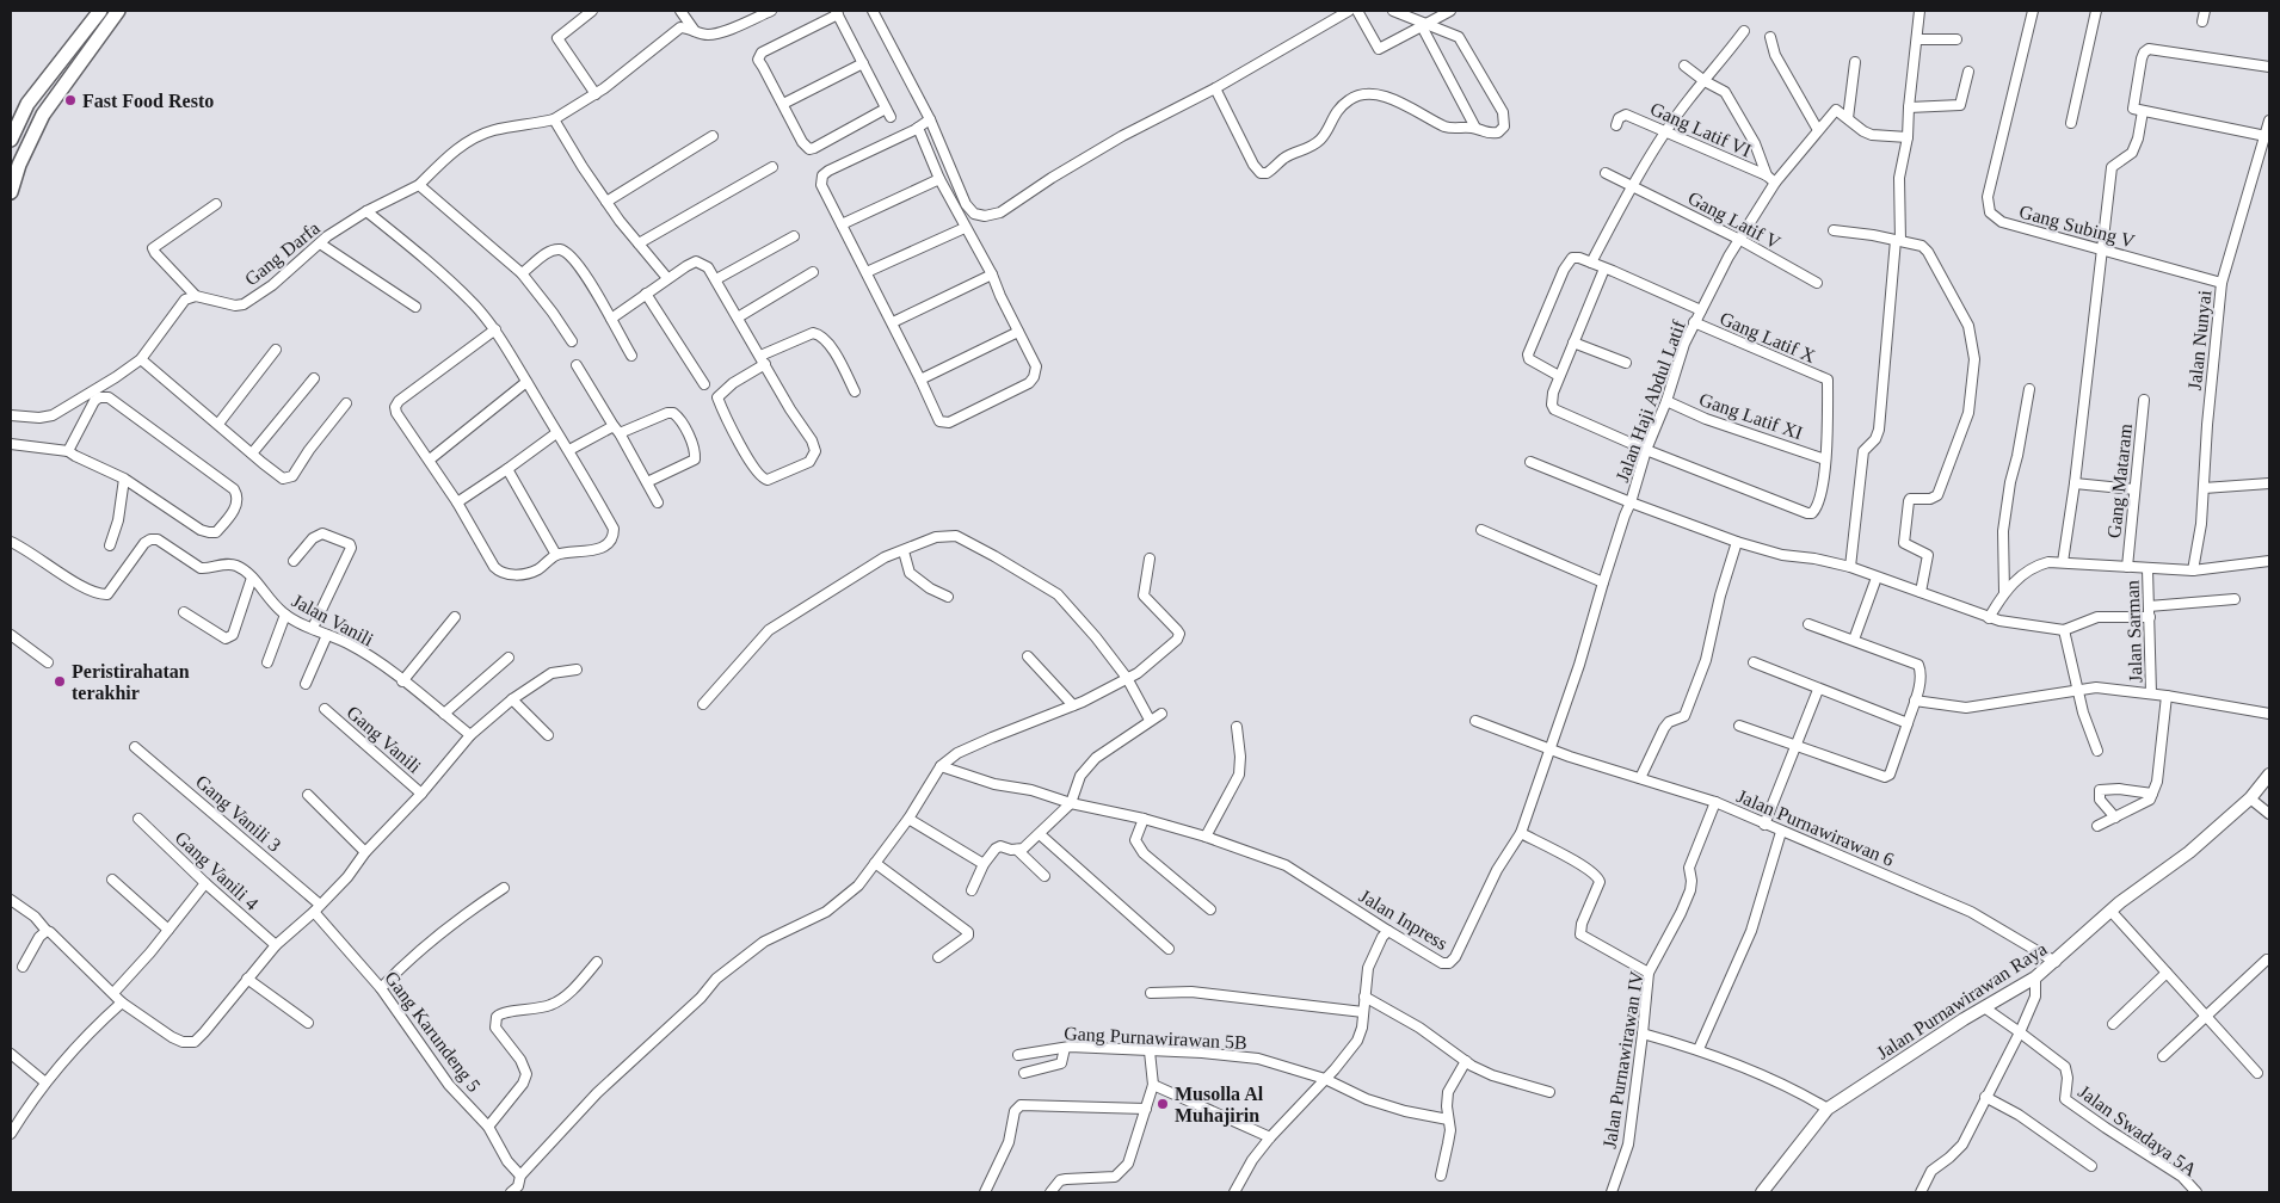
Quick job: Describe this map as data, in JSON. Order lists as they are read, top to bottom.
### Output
{
  "streets": {
    "street": [
      "Gang Latif VI",
      "Gang Latif V",
      "Gang Subing V",
      "Gang Darfa",
      "Gang Latif X",
      "Jalan Nunyai",
      "Jalan Haji Abdul Latif",
      "Gang Latif XI",
      "Gang Mataram",
      "Jalan Vanili",
      "Jalan Sarman",
      "Gang Vanili",
      "Gang Vanili 3",
      "Jalan Purnawirawan 6",
      "Gang Vanili 4",
      "Jalan Inpress",
      "Jalan Purnawirawan Raya",
      "Gang Karundeng 5",
      "Gang Purnawirawan 5B",
      "Jalan Purnawirawan IV",
      "Jalan Swadaya 5A"
    ]
  },
  "crossings": [
    ["Gang Latif VI", "Jalan Haji Abdul Latif"],
    ["Gang Latif V", "Jalan Haji Abdul Latif"],
    ["Gang Subing V", "Jalan Nunyai"],
    ["Gang Latif X", "Jalan Haji Abdul Latif"],
    ["Gang Latif X", "Gang Latif XI"],
    ["Jalan Haji Abdul Latif", "Gang Latif XI"],
    ["Jalan Haji Abdul Latif", "Jalan Inpress"],
    ["Gang Vanili 3", "Gang Karundeng 5"],
    ["Jalan Purnawirawan 6", "Jalan Inpress"],
    ["Jalan Purnawirawan 6", "Jalan Purnawirawan Raya"],
    ["Jalan Purnawirawan 6", "Jalan Purnawirawan IV"]
  ],
  "places": ["Fast Food Resto", "Peristirahatan terakhir", "Musolla Al Muhajirin"]
}
